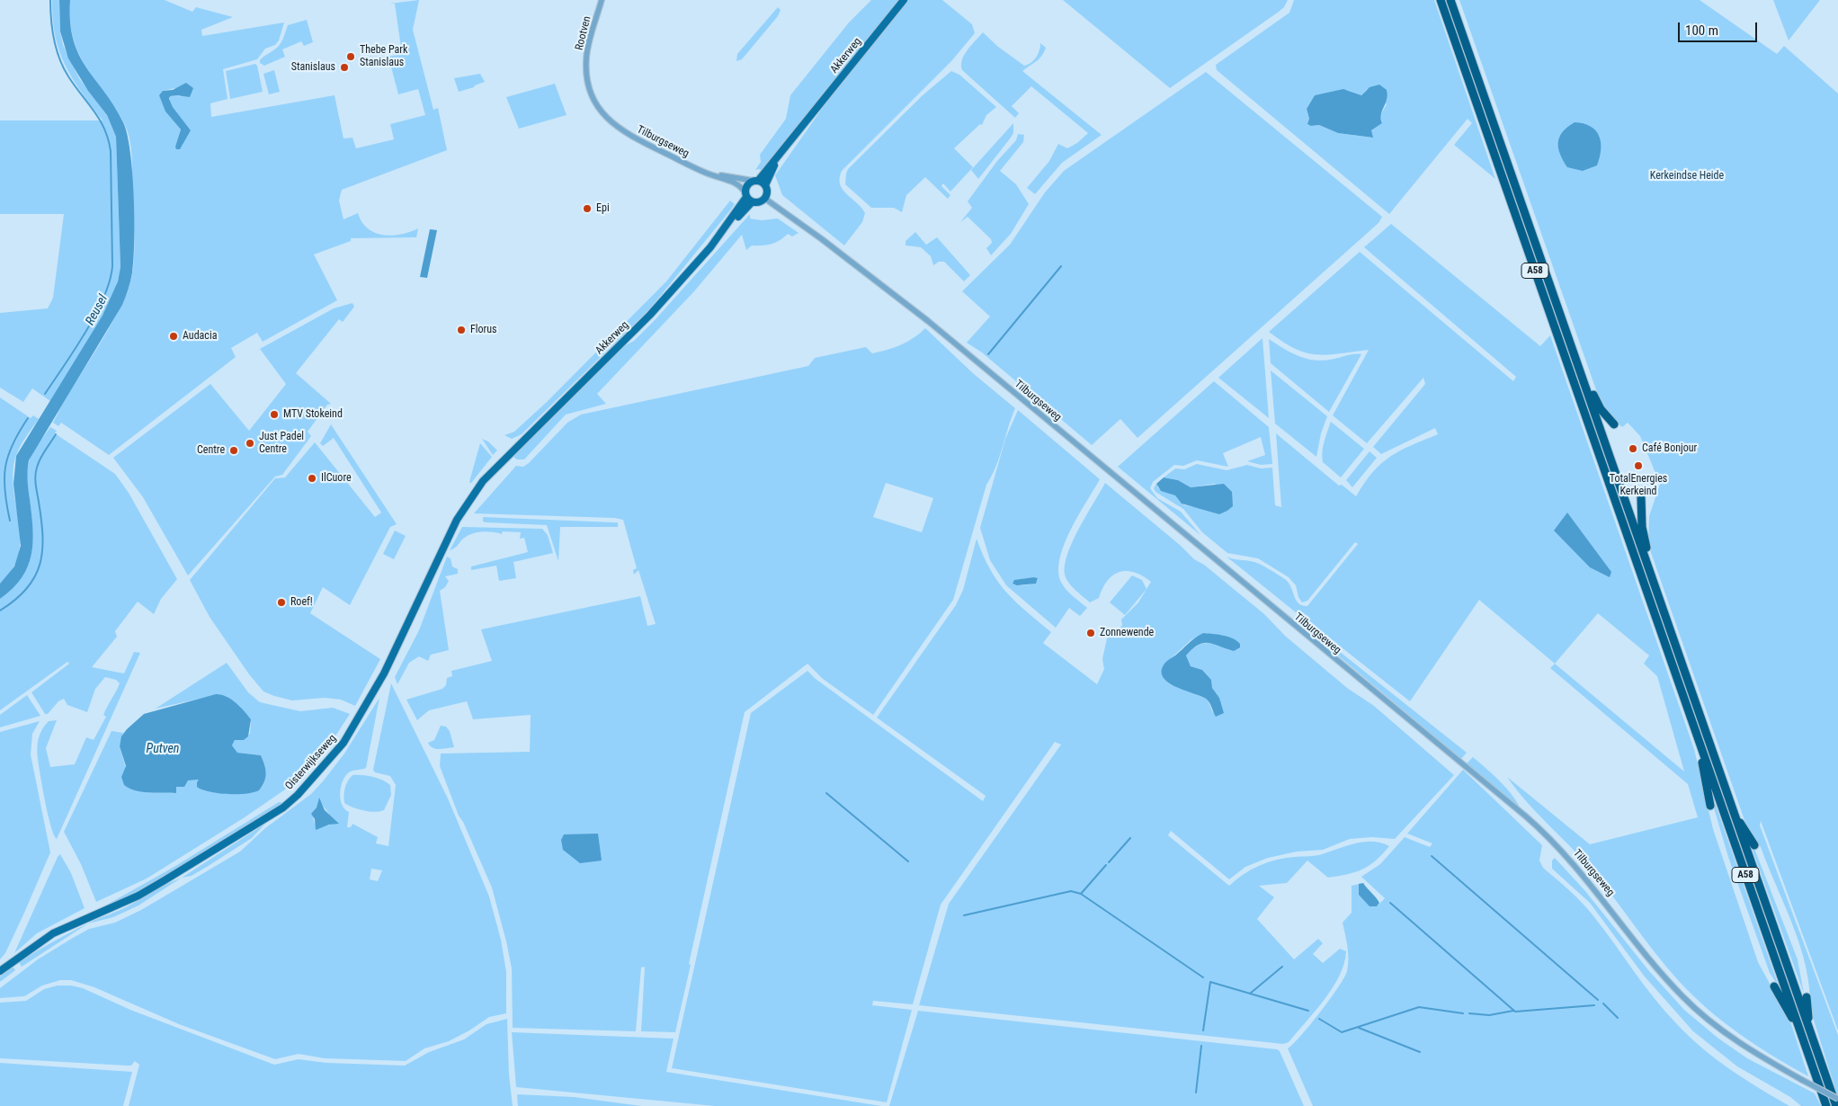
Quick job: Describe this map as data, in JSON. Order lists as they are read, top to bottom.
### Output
{
  "streets": {
    "highway": ["A58"],
    "main road": ["Akkerweg", "Oisterwijkseweg"],
    "street": ["Rootven", "Tilburgseweg"]
  },
  "crossings": [
    ["Rootven", "Tilburgseweg"],
    ["Akkerweg", "Tilburgseweg"],
    ["Akkerweg", "Oisterwijkseweg"]
  ],
  "water": ["Reusel", "Putven"],
  "parks": ["Kerkeindse Heide"],
  "places": [
    "Thebe Park Stanislaus",
    "Stanislaus",
    "Epi",
    "Florus",
    "Audacia",
    "MTV Stokeind",
    "Just Padel Centre",
    "Café Bonjour",
    "Centre",
    "TotalEnergies Kerkeind",
    "IlCuore",
    "Roef!",
    "Zonnewende"
  ],
  "scale_bar": "100 m"
}
